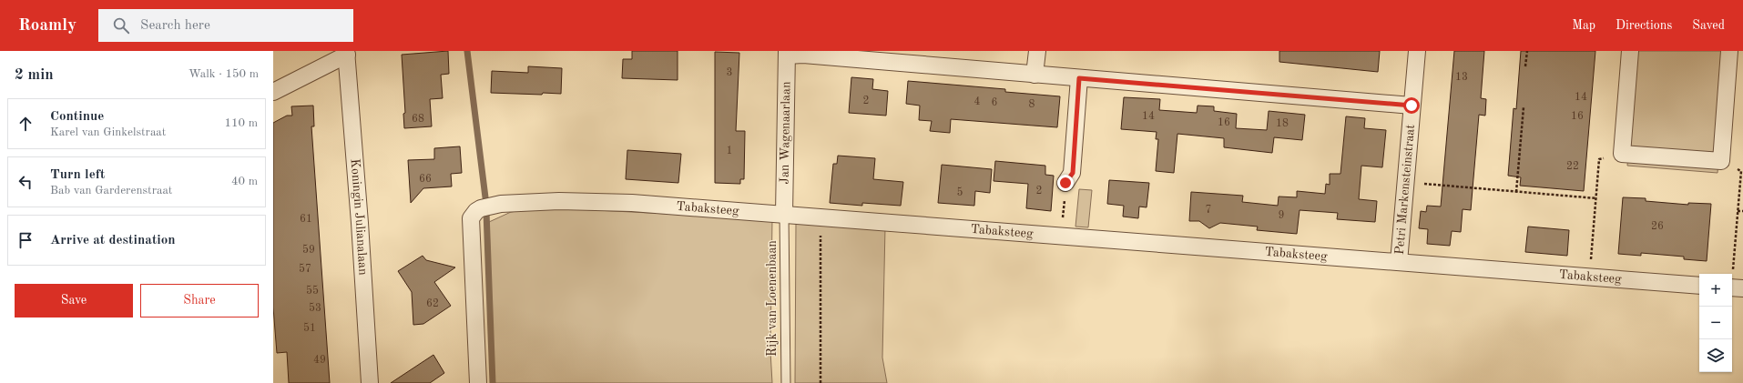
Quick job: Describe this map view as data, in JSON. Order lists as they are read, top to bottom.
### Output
{
  "streets": {
    "street": [
      "Jan Wagenaarlaan",
      "Petri Markensteinstraat",
      "Tabaksteeg",
      "Koningin Julianalaan"
    ],
    "lane": ["Rijk van Loenenbaan"]
  },
  "crossings": [
    ["Jan Wagenaarlaan", "Tabaksteeg"],
    ["Jan Wagenaarlaan", "Rijk van Loenenbaan"],
    ["Petri Markensteinstraat", "Tabaksteeg"],
    ["Tabaksteeg", "Rijk van Loenenbaan"]
  ],
  "house_numbers": [
    "3",
    "13",
    "14",
    "2",
    "4",
    "6",
    "8",
    "14",
    "16",
    "68",
    "16",
    "18",
    "1",
    "22",
    "66",
    "2",
    "5",
    "7",
    "9",
    "61",
    "26",
    "59",
    "57",
    "55",
    "62",
    "53",
    "51",
    "49"
  ],
  "page": {
    "header": "Roamly",
    "search": "Search here",
    "nav": ["Map", "Directions", "Saved"],
    "heading": ["2 min", "Walk · 150 m"],
    "list": [
      ["Continue", "Karel van Ginkelstraat", "110 m"],
      ["Turn left", "Bab van Garderenstraat", "40 m"],
      "Arrive at destination"
    ],
    "buttons": ["Save", "Share"],
    "map_buttons": ["+", "−"]
  }
}
